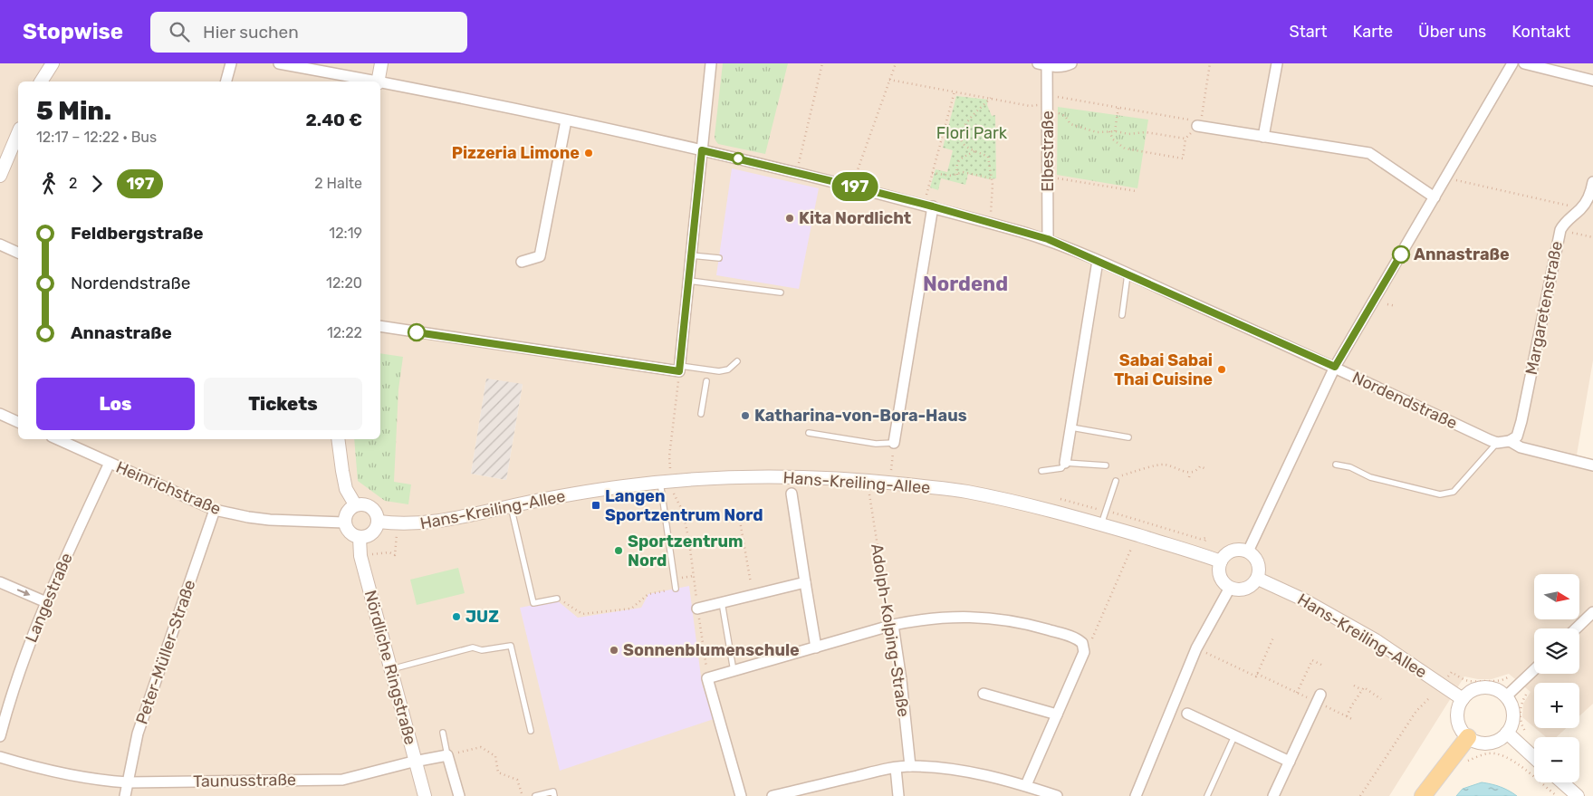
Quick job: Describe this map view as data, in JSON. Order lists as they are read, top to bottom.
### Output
{
  "streets": {
    "street": [
      "Elbestraße",
      "Margaretenstraße",
      "Nordendstraße",
      "Hans-Kreiling-Allee",
      "Heinrichstraße",
      "Langestraße",
      "Adolph-Kolping-Straße",
      "Peter-Müller-Straße",
      "Nördliche Ringstraße",
      "Taunusstraße"
    ]
  },
  "crossings": [
    ["Elbestraße", "Nordendstraße"],
    ["Hans-Kreiling-Allee", "Heinrichstraße"],
    ["Hans-Kreiling-Allee", "Nördliche Ringstraße"],
    ["Heinrichstraße", "Langestraße"],
    ["Heinrichstraße", "Peter-Müller-Straße"],
    ["Heinrichstraße", "Nördliche Ringstraße"],
    ["Peter-Müller-Straße", "Taunusstraße"],
    ["Nördliche Ringstraße", "Taunusstraße"]
  ],
  "districts": ["Nordend"],
  "parks": ["Flori Park"],
  "places": {
    "other": [
      "Pizzeria Limone",
      "Kita Nordlicht",
      "Annastraße",
      "Sabai Sabai Thai Cuisine",
      "Katharina-von-Bora-Haus",
      "Sportzentrum Nord",
      "JUZ",
      "Sonnenblumenschule"
    ],
    "transit": ["Langen Sportzentrum Nord"]
  },
  "lines": ["bus line 197"],
  "north": "right",
  "page": {
    "header": "Stopwise",
    "search": "Hier suchen",
    "nav": [
      "Start",
      "Karte",
      "Über uns",
      "Kontakt"
    ],
    "on_map": "197",
    "heading": ["5 Min.", "12:17 – 12:22 · Bus", "2.40 €"],
    "legs": ["2", "197", "2 Halte"],
    "list": [
      {
        "name": "Feldbergstraße",
        "value": "12:19"
      },
      {
        "name": "Nordendstraße",
        "value": "12:20"
      },
      {
        "name": "Annastraße",
        "value": "12:22"
      }
    ],
    "buttons": ["Los", "Tickets"],
    "map_buttons": ["+", "−"]
  }
}
